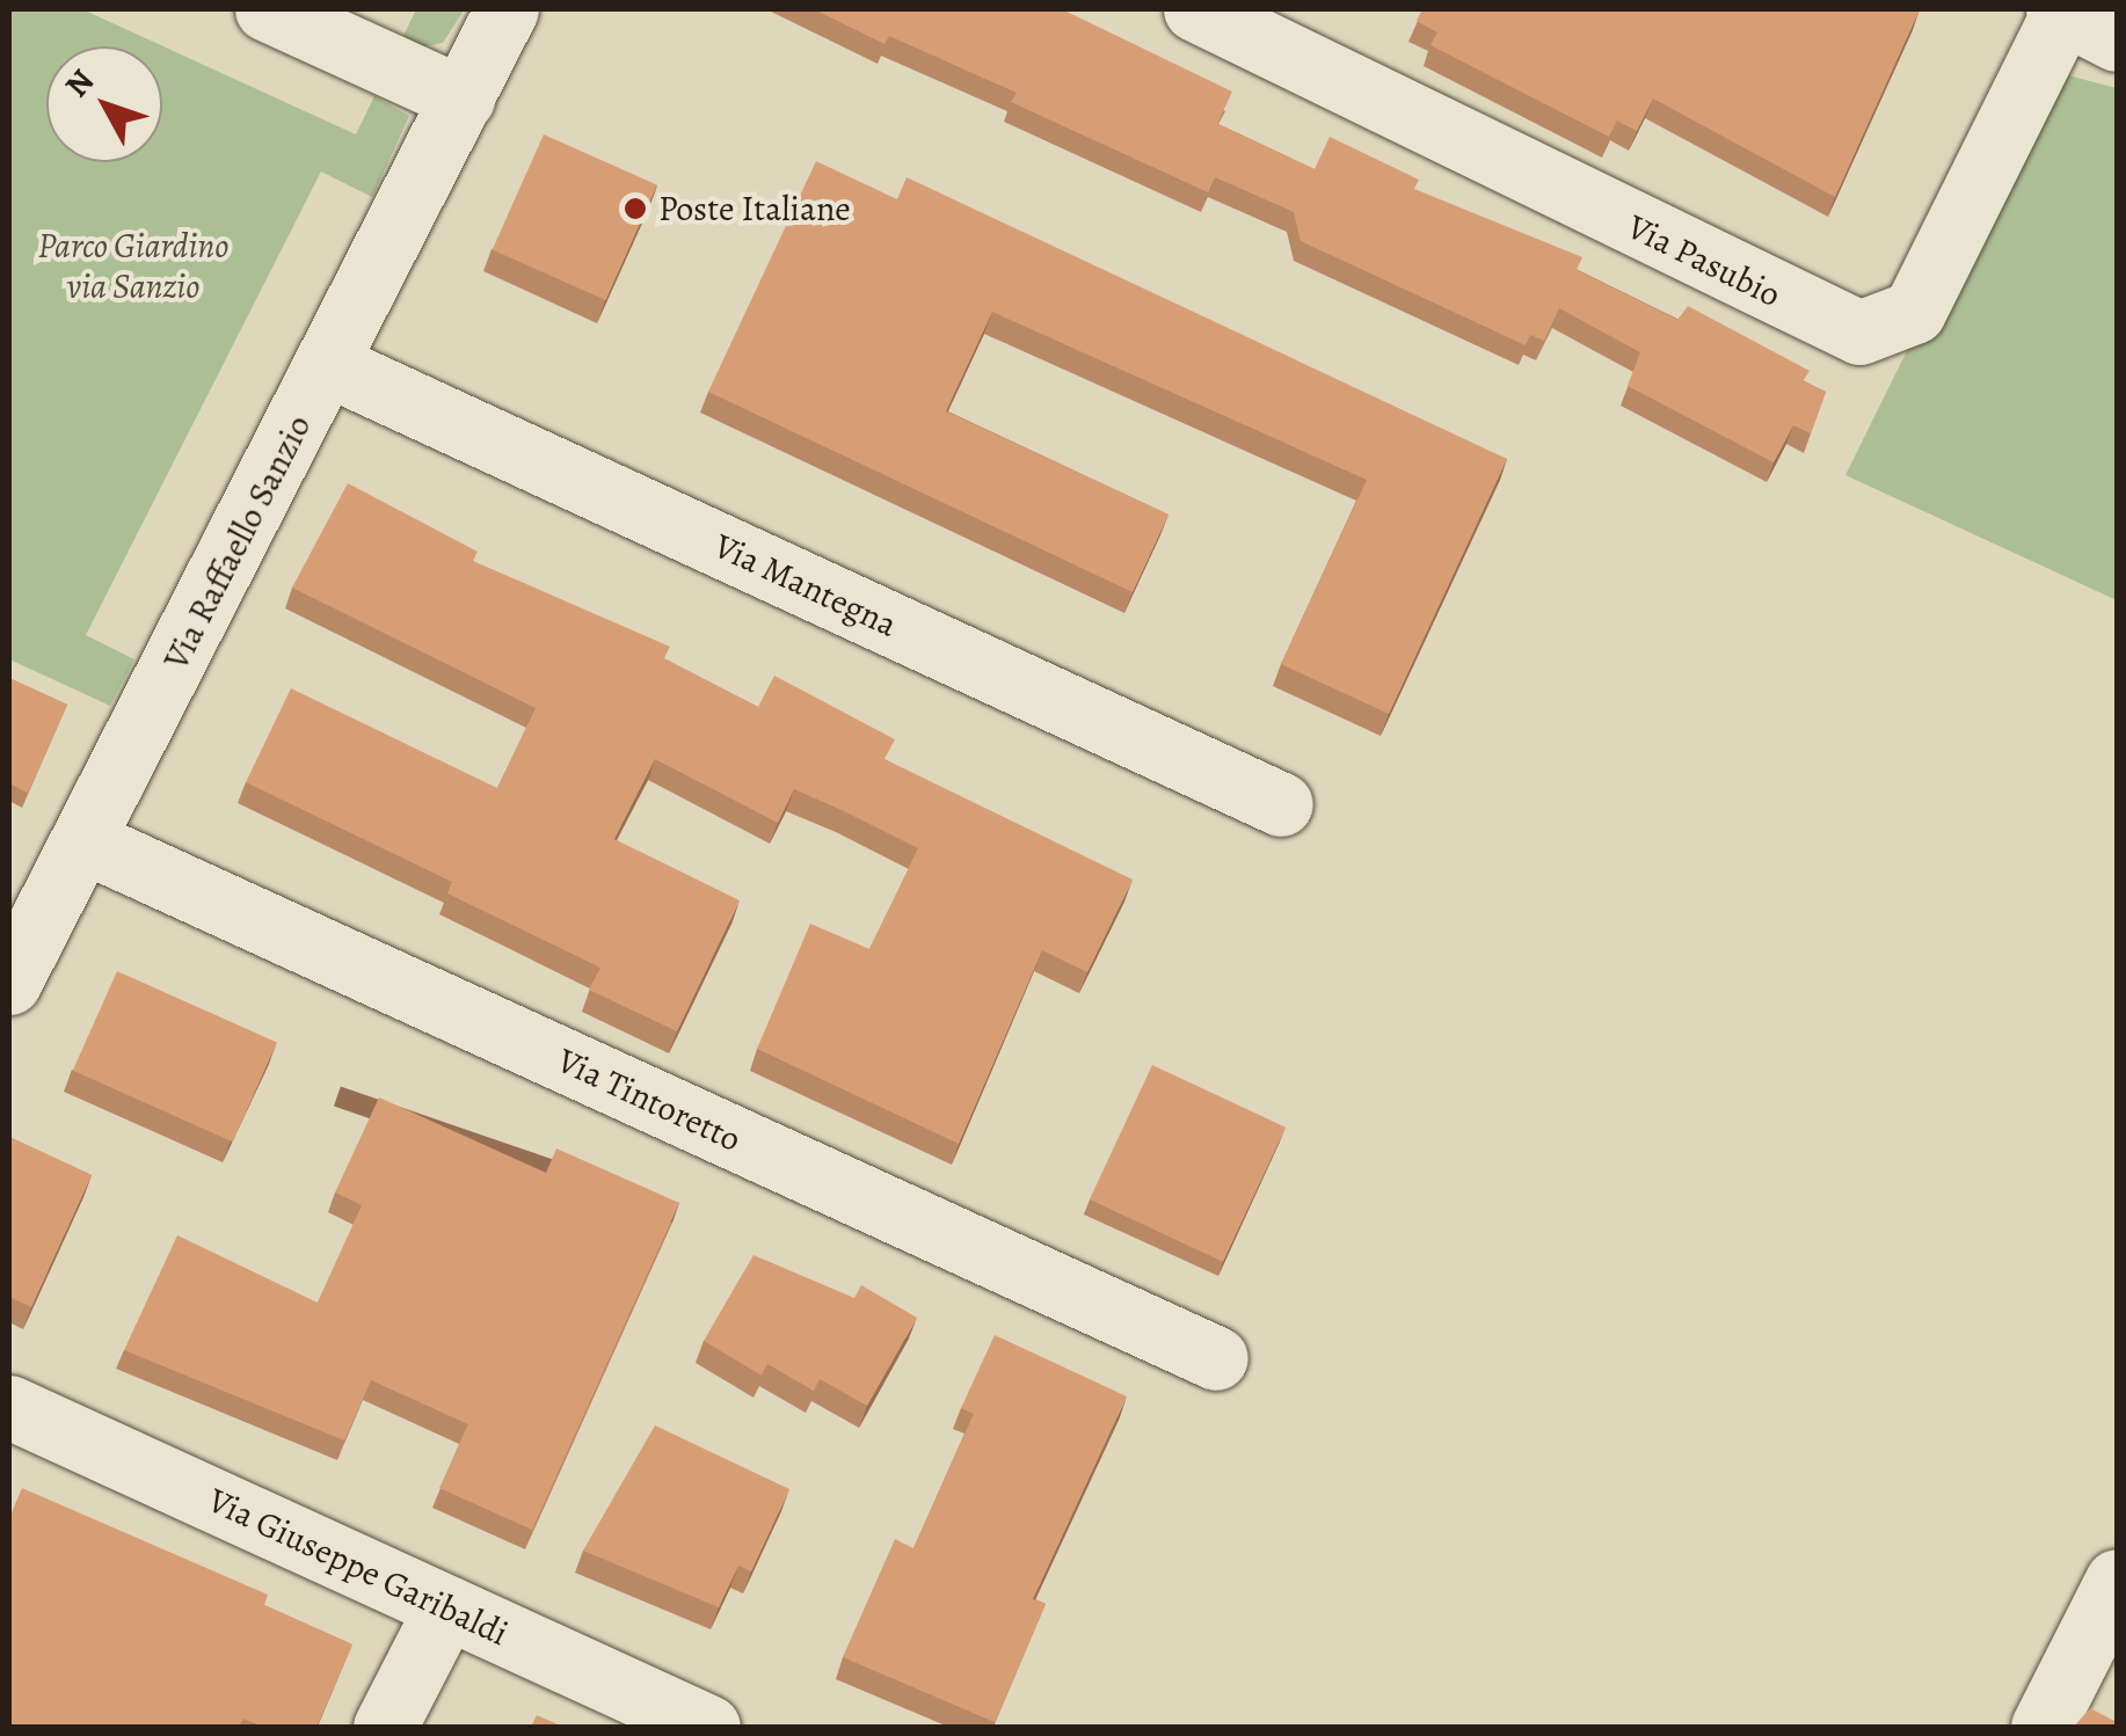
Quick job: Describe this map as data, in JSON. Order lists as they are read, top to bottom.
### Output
{
  "streets": {
    "street": [
      "Via Pasubio",
      "Via Raffaello Sanzio",
      "Via Mantegna",
      "Via Tintoretto",
      "Via Giuseppe Garibaldi"
    ]
  },
  "crossings": [
    ["Via Raffaello Sanzio", "Via Mantegna"],
    ["Via Raffaello Sanzio", "Via Tintoretto"]
  ],
  "parks": ["Parco Giardino via Sanzio"],
  "places": ["Poste Italiane"],
  "north": "top left"
}
